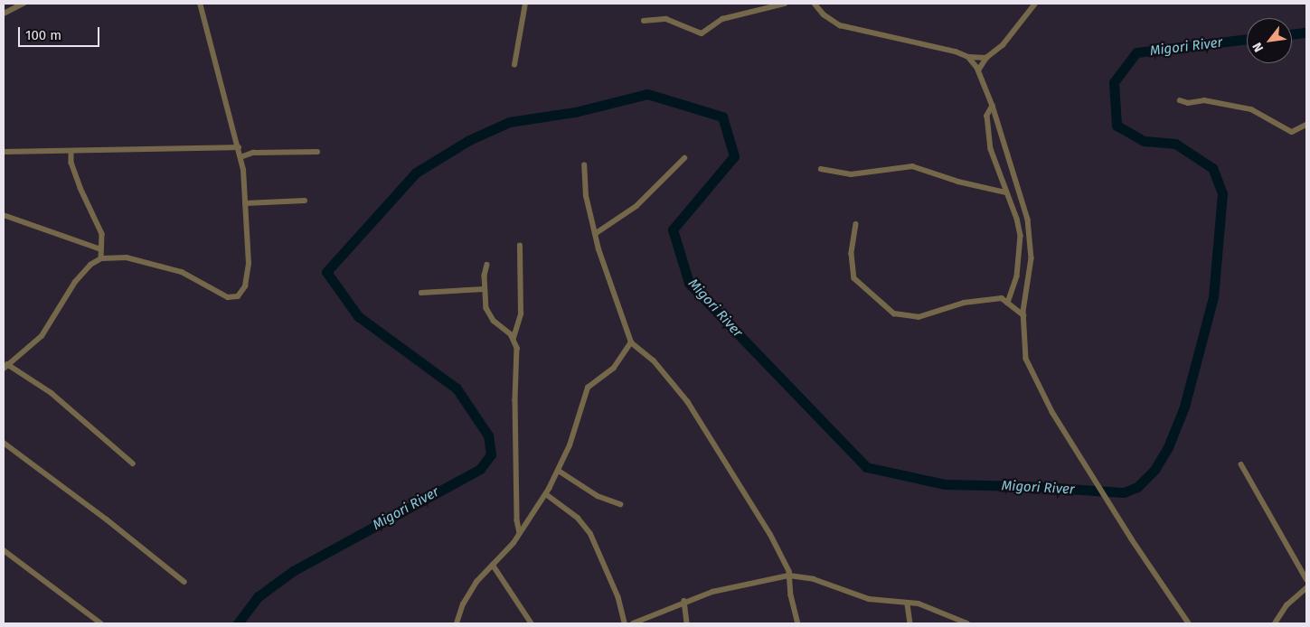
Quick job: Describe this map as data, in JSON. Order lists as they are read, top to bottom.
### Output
{
  "water": ["Migori River"],
  "scale_bar": "100 m",
  "north": "bottom left"
}
